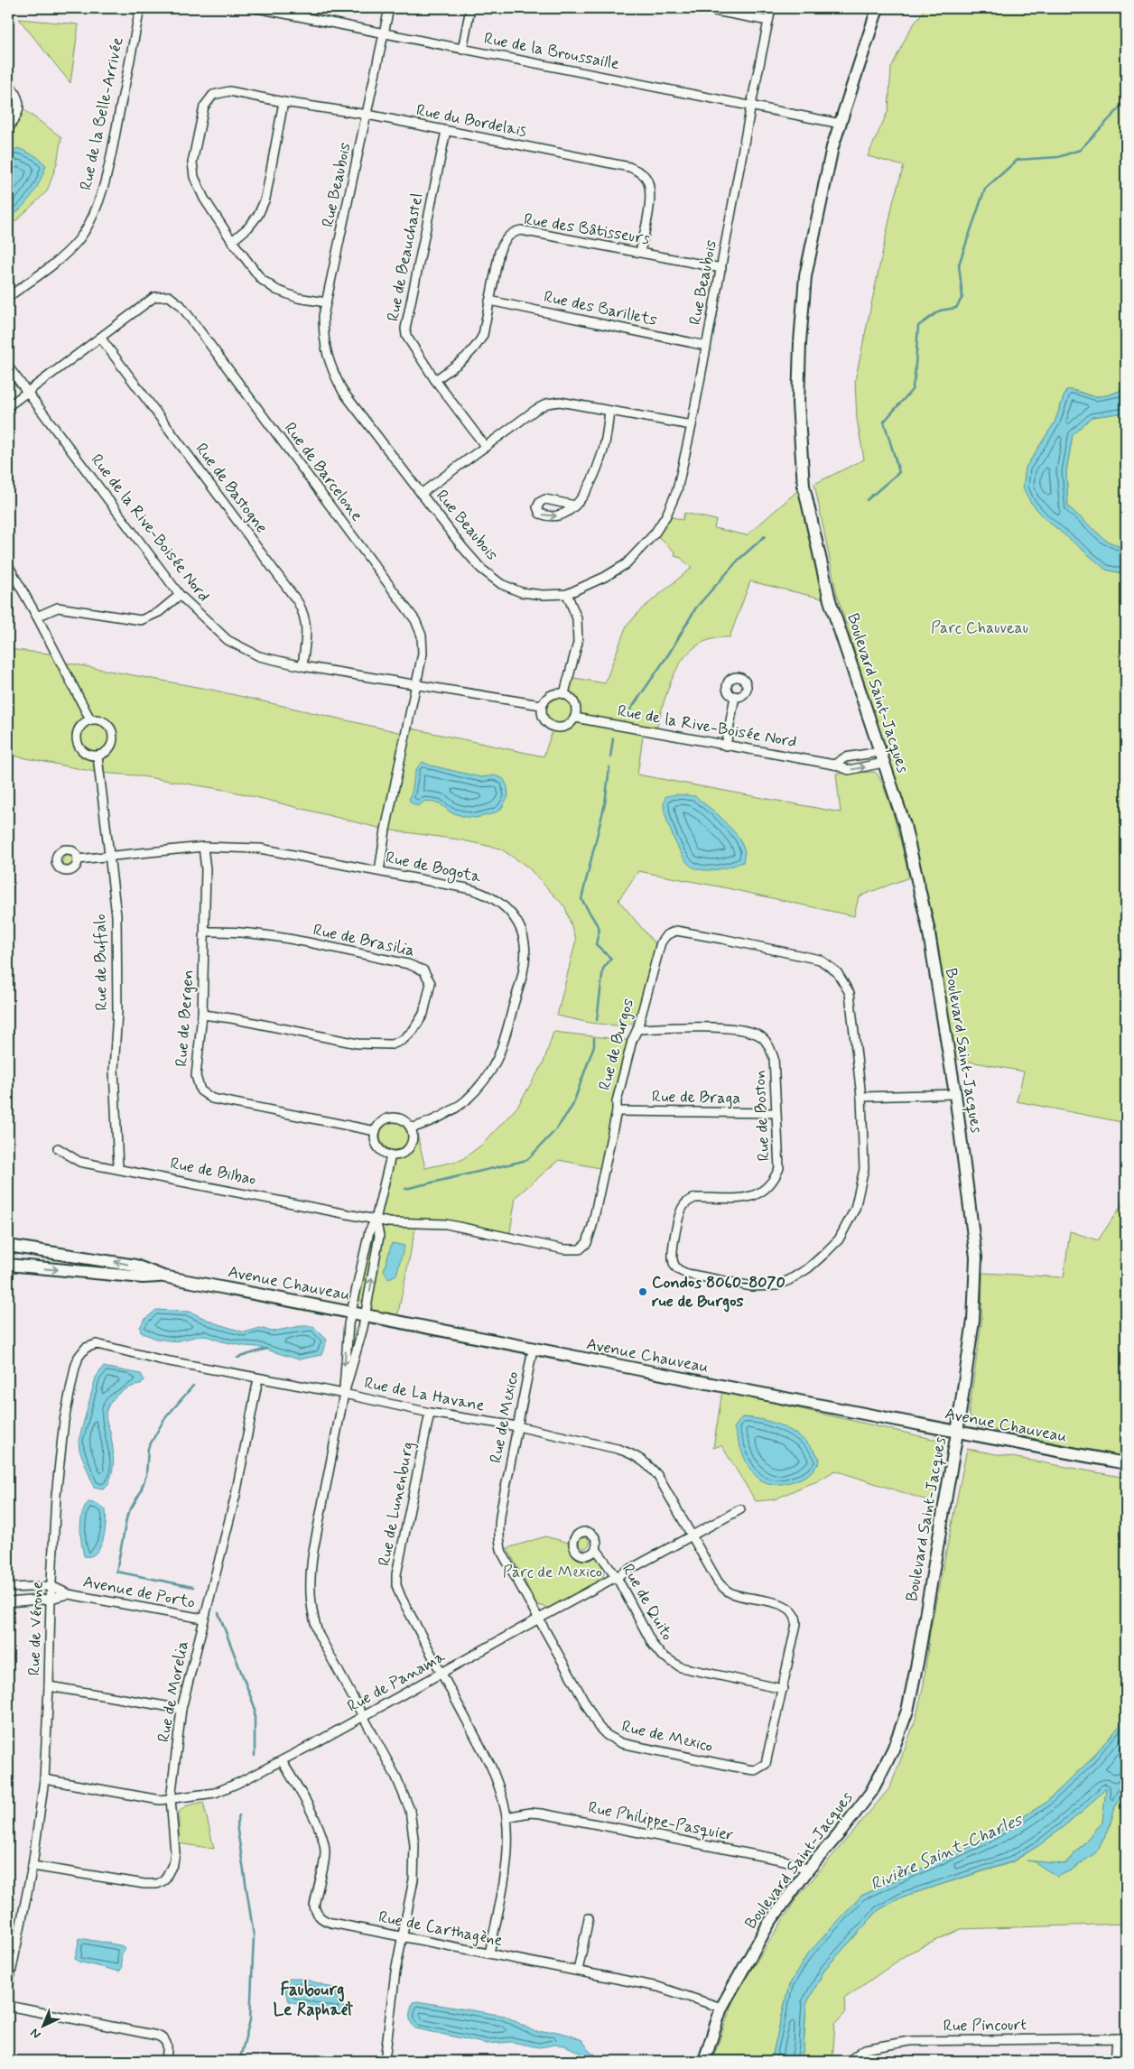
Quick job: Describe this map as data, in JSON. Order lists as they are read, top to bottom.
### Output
{
  "streets": {
    "street": [
      "Rue de la Broussaille",
      "Rue de la Belle-Arrivée",
      "Rue du Bordelais",
      "Rue Beaubois",
      "Rue des Bâtisseurs",
      "Rue de Beauchastel",
      "Rue des Barillets",
      "Rue de Barcelone",
      "Rue de Bastogne",
      "Rue de la Rive-Boisée Nord",
      "Boulevard Saint-Jacques",
      "Rue de Bogota",
      "Rue de Brasilia",
      "Rue de Buffalo",
      "Rue de Bergen",
      "Rue de Burgos",
      "Rue de Braga",
      "Rue de Boston",
      "Rue de Bilbao",
      "Avenue Chauveau",
      "Rue de La Havane",
      "Rue de Mexico",
      "Rue de Lunenburg",
      "Avenue de Porto",
      "Rue de Quito",
      "Rue de Vérone",
      "Rue de Panama",
      "Rue de Morelia",
      "Rue Philippe-Pasquier",
      "Rue de Carthagène",
      "Rue Pincourt"
    ]
  },
  "crossings": [
    ["Rue de la Broussaille", "Rue Beaubois"],
    ["Rue de la Broussaille", "Boulevard Saint-Jacques"],
    ["Rue du Bordelais", "Rue Beaubois"],
    ["Rue du Bordelais", "Rue des Bâtisseurs"],
    ["Rue du Bordelais", "Rue de Beauchastel"],
    ["Rue Beaubois", "Rue des Bâtisseurs"],
    ["Rue Beaubois", "Rue des Barillets"],
    ["Rue des Bâtisseurs", "Rue de Beauchastel"],
    ["Rue des Bâtisseurs", "Rue des Barillets"],
    ["Rue de Barcelone", "Rue de Bastogne"],
    ["Rue de Barcelone", "Rue de la Rive-Boisée Nord"],
    ["Rue de Barcelone", "Rue de Bogota"],
    ["Rue de Bastogne", "Rue de la Rive-Boisée Nord"],
    ["Rue de la Rive-Boisée Nord", "Boulevard Saint-Jacques"],
    ["Boulevard Saint-Jacques", "Avenue Chauveau"],
    ["Boulevard Saint-Jacques", "Rue Philippe-Pasquier"],
    ["Boulevard Saint-Jacques", "Rue de Carthagène"],
    ["Rue de Bogota", "Rue de Buffalo"],
    ["Rue de Bogota", "Rue de Bergen"],
    ["Rue de Brasilia", "Rue de Bergen"],
    ["Rue de Buffalo", "Rue de Bilbao"],
    ["Rue de Burgos", "Rue de Braga"],
    ["Rue de Burgos", "Rue de Boston"],
    ["Rue de Burgos", "Rue de Bilbao"],
    ["Rue de Braga", "Rue de Boston"],
    ["Avenue Chauveau", "Rue de Mexico"],
    ["Rue de La Havane", "Rue de Mexico"],
    ["Rue de La Havane", "Rue de Lunenburg"],
    ["Rue de La Havane", "Rue de Vérone"],
    ["Rue de La Havane", "Rue de Panama"],
    ["Rue de La Havane", "Rue de Morelia"],
    ["Rue de Mexico", "Rue de Quito"],
    ["Rue de Mexico", "Rue de Panama"],
    ["Rue de Lunenburg", "Rue de Panama"],
    ["Rue de Lunenburg", "Rue Philippe-Pasquier"],
    ["Rue de Lunenburg", "Rue de Carthagène"],
    ["Avenue de Porto", "Rue de Vérone"],
    ["Avenue de Porto", "Rue de Morelia"],
    ["Rue de Quito", "Rue de Panama"],
    ["Rue de Vérone", "Rue de Panama"],
    ["Rue de Vérone", "Rue de Morelia"],
    ["Rue de Panama", "Rue de Morelia"],
    ["Rue de Panama", "Rue de Carthagène"]
  ],
  "districts": ["Faubourg Le Raphaël"],
  "water": ["Rivière Saint-Charles"],
  "parks": ["Parc Chauveau", "Parc de Mexico"],
  "places": ["Condos 8060-8070 rue de Burgos"],
  "north": "bottom left"
}
